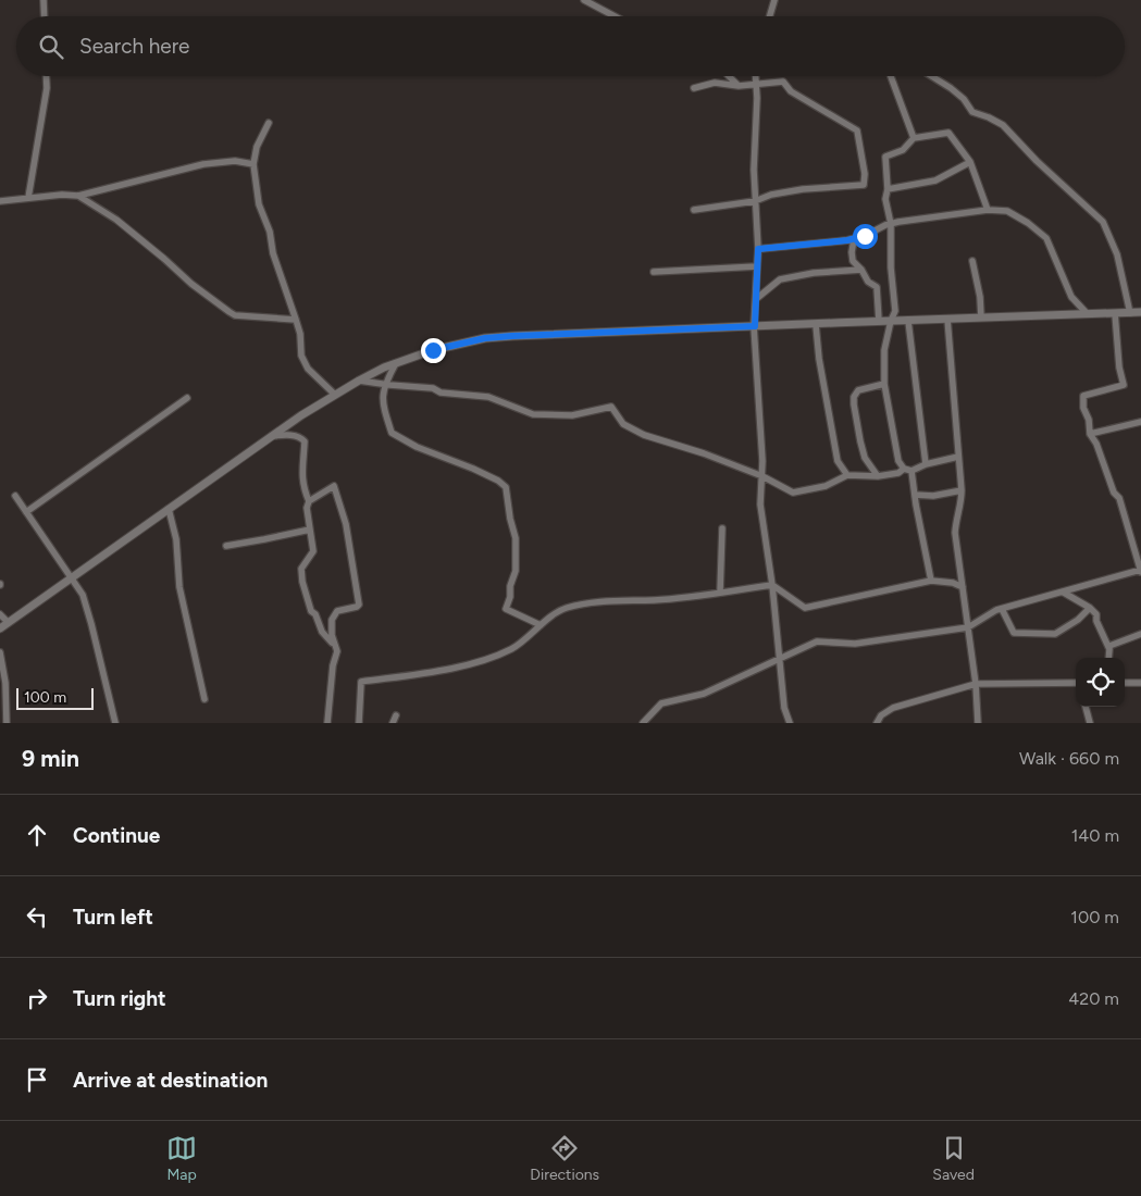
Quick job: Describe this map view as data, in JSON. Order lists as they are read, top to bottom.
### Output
{
  "scale_bar": "100 m",
  "page": {
    "search": "Search here",
    "scale": "100 m",
    "heading": ["9 min", "Walk · 660 m"],
    "list": [
      ["Continue", "140 m"],
      ["Turn left", "100 m"],
      ["Turn right", "420 m"],
      "Arrive at destination"
    ],
    "nav": ["Map", "Directions", "Saved"]
  }
}
